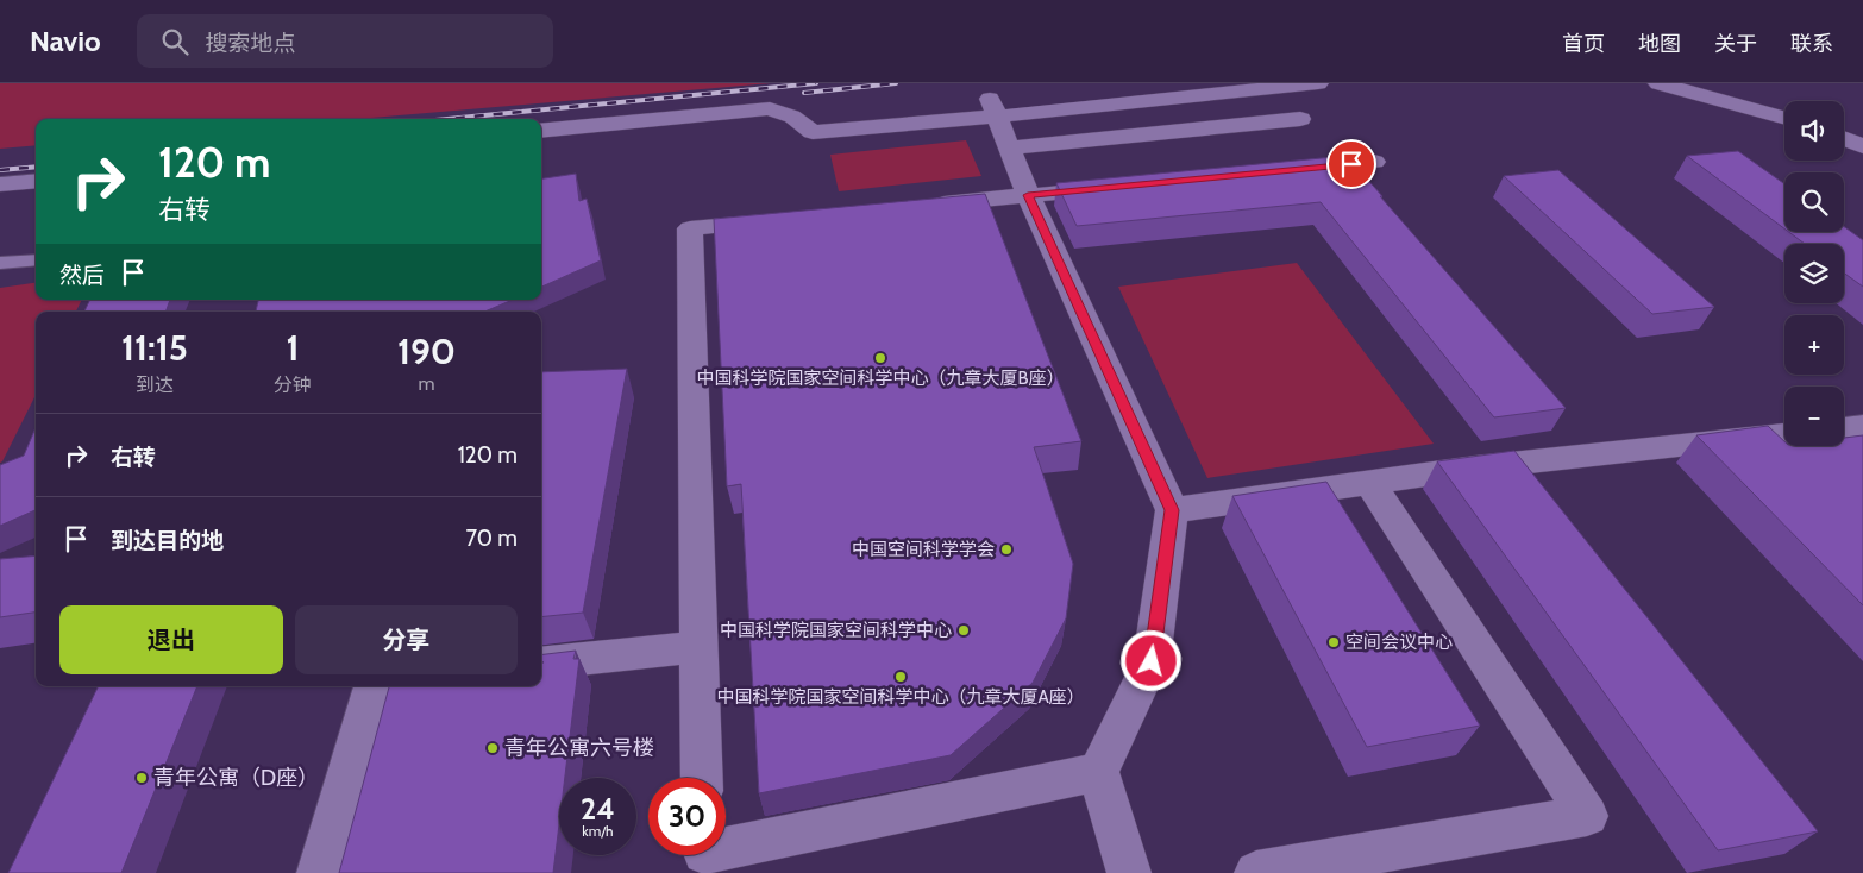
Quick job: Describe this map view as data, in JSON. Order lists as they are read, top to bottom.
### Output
{
  "places": [
    "中国科学院国家空间科学中心（九章大厦B座）",
    "中国空间科学学会",
    "中国科学院国家空间科学中心",
    "空间会议中心",
    "中国科学院国家空间科学中心（九章大厦A座）",
    "青年公寓六号楼",
    "青年公寓（D座）"
  ],
  "page": {
    "header": "Navio",
    "search": "搜索地点",
    "nav": [
      "首页",
      "地图",
      "关于",
      "联系"
    ],
    "map_buttons": ["+", "−"],
    "turn": ["120 m", "右转"],
    "then": "然后",
    "eta": [
      "11:15",
      "到达",
      "1",
      "分钟",
      "190",
      "m"
    ],
    "list": [
      {
        "name": "右转",
        "value": "120 m"
      },
      {
        "name": "到达目的地",
        "value": "70 m"
      }
    ],
    "buttons": ["退出", "分享"],
    "speed": "24 km/h",
    "limit": "30"
  }
}
